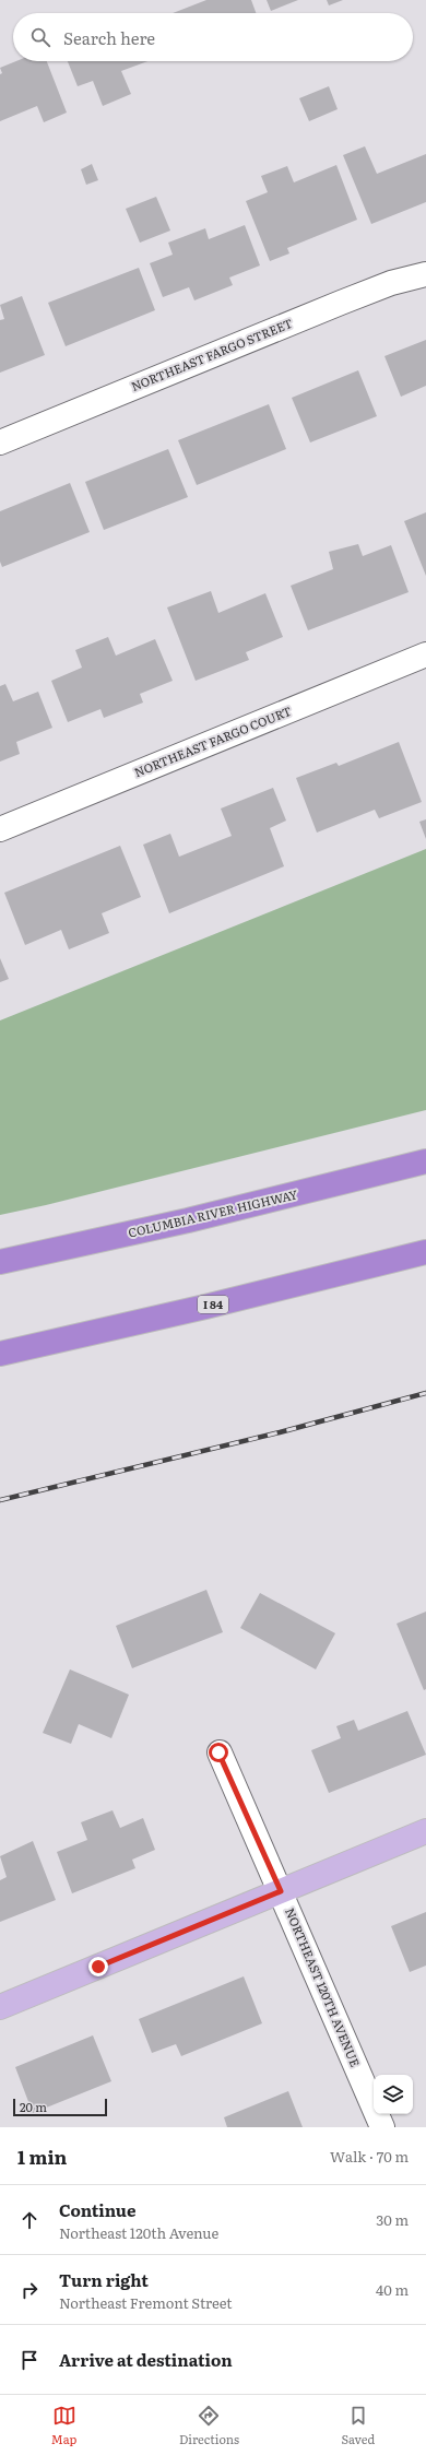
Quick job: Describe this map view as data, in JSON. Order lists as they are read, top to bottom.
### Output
{
  "streets": {
    "highway": ["COLUMBIA RIVER HIGHWAY", "I 84"],
    "street": ["NORTHEAST FARGO STREET", "NORTHEAST FARGO COURT", "NORTHEAST 120TH AVENUE"]
  },
  "scale_bar": "20 m",
  "page": {
    "search": "Search here",
    "scale": "20 m",
    "heading": ["1 min", "Walk · 70 m"],
    "list": [
      ["Continue", "Northeast 120th Avenue", "30 m"],
      ["Turn right", "Northeast Fremont Street", "40 m"],
      "Arrive at destination"
    ],
    "nav": ["Map", "Directions", "Saved"]
  }
}
